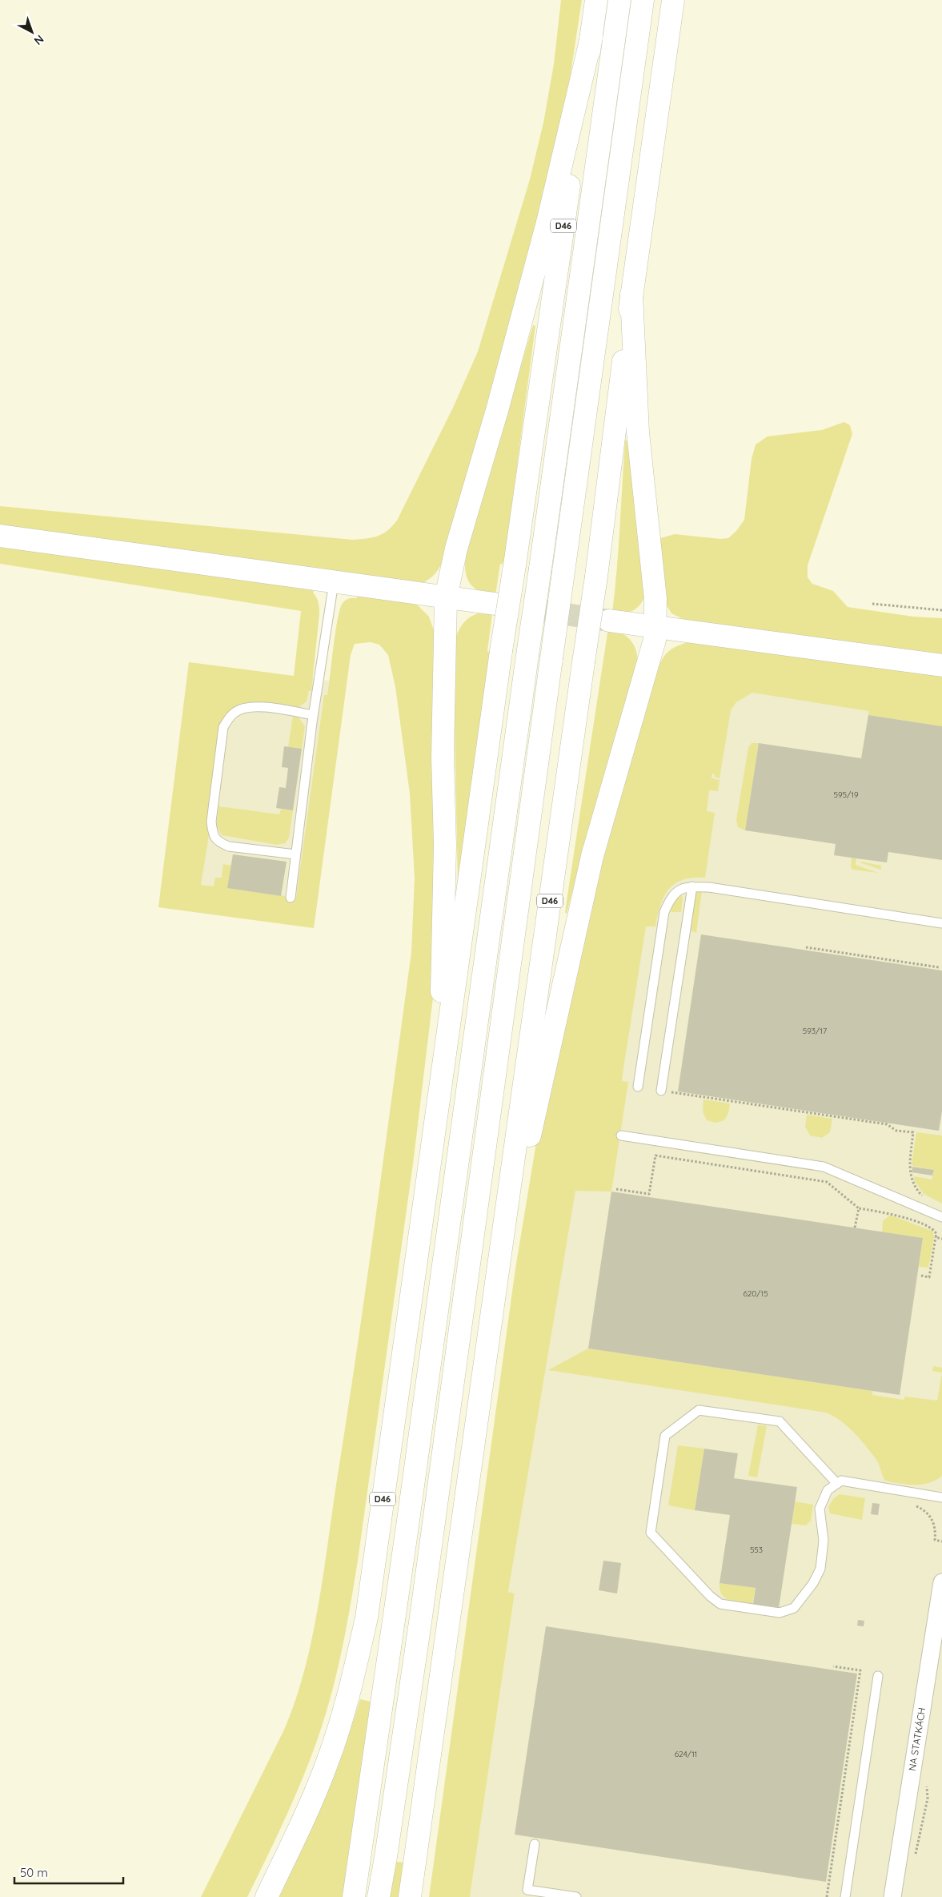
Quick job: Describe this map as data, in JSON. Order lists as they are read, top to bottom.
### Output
{
  "streets": {
    "main road": ["D46"],
    "street": ["NA STATKÁCH"]
  },
  "house_numbers": [
    "595/19",
    "593/17",
    "620/15",
    "553",
    "624/11"
  ],
  "scale_bar": "50 m",
  "north": "bottom right"
}
